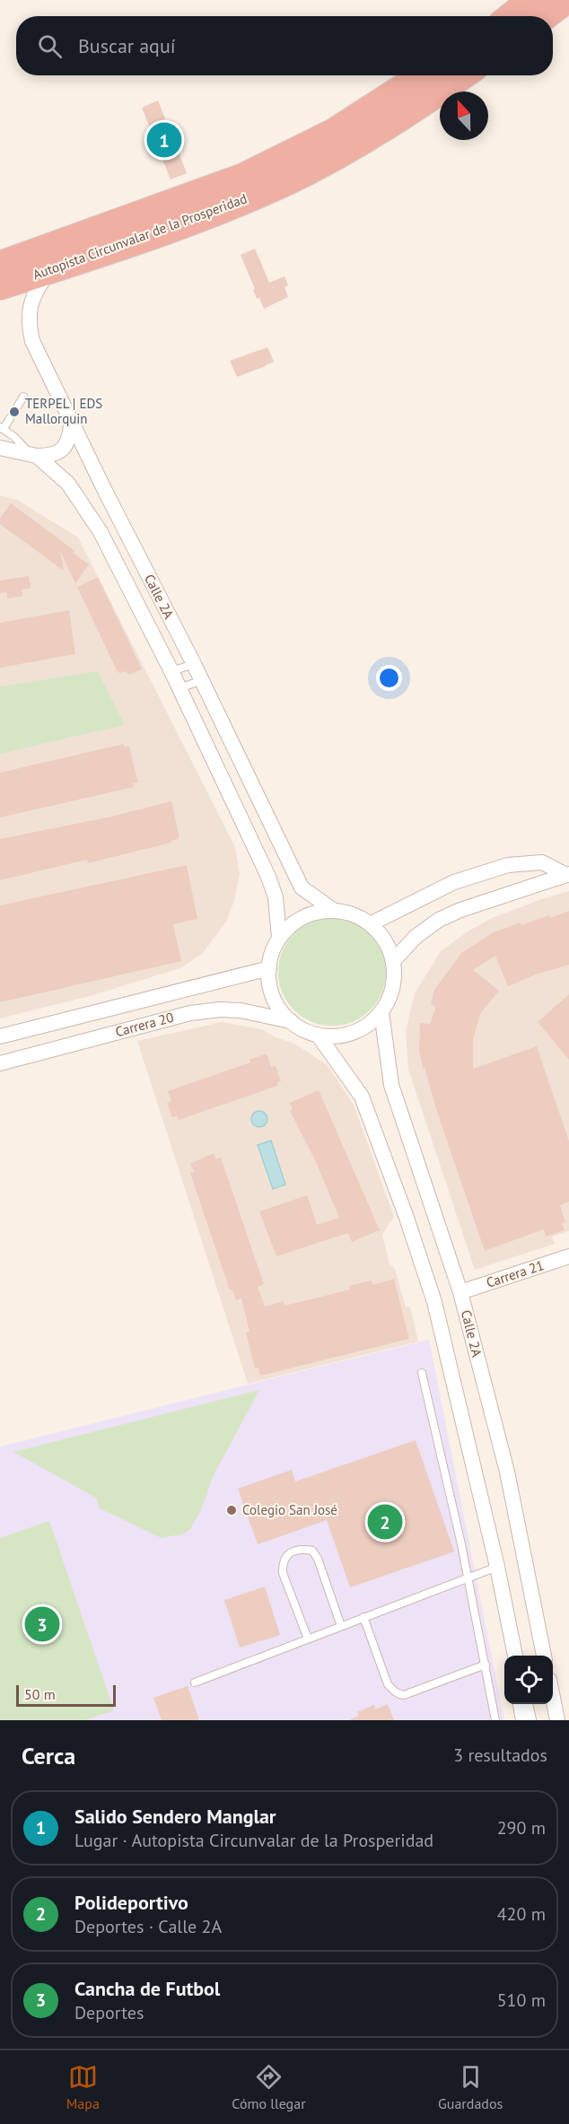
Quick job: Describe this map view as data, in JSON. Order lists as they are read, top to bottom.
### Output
{
  "streets": {
    "highway": ["Autopista Circunvalar de la Prosperidad"],
    "street": ["Calle 2A", "Carrera 20", "Carrera 21"]
  },
  "crossings": [
    ["Autopista Circunvalar de la Prosperidad", "Calle 2A"],
    ["Calle 2A", "Carrera 20"],
    ["Calle 2A", "Carrera 21"]
  ],
  "places": ["TERPEL | EDS Mallorquin", "Colegio San José"],
  "scale_bar": "50 m",
  "north": "top",
  "page": {
    "search": "Buscar aquí",
    "pins": ["1", "2", "3"],
    "scale": "50 m",
    "heading": ["Cerca", "3 resultados"],
    "list": [
      {
        "mark": "1",
        "name": "Salido Sendero Manglar",
        "note": "Lugar · Autopista Circunvalar de la Prosperidad",
        "value": "290 m"
      },
      {
        "mark": "2",
        "name": "Polideportivo",
        "note": "Deportes · Calle 2A",
        "value": "420 m"
      },
      {
        "mark": "3",
        "name": "Cancha de Futbol",
        "note": "Deportes",
        "value": "510 m"
      }
    ],
    "nav": ["Mapa", "Cómo llegar", "Guardados"]
  }
}
